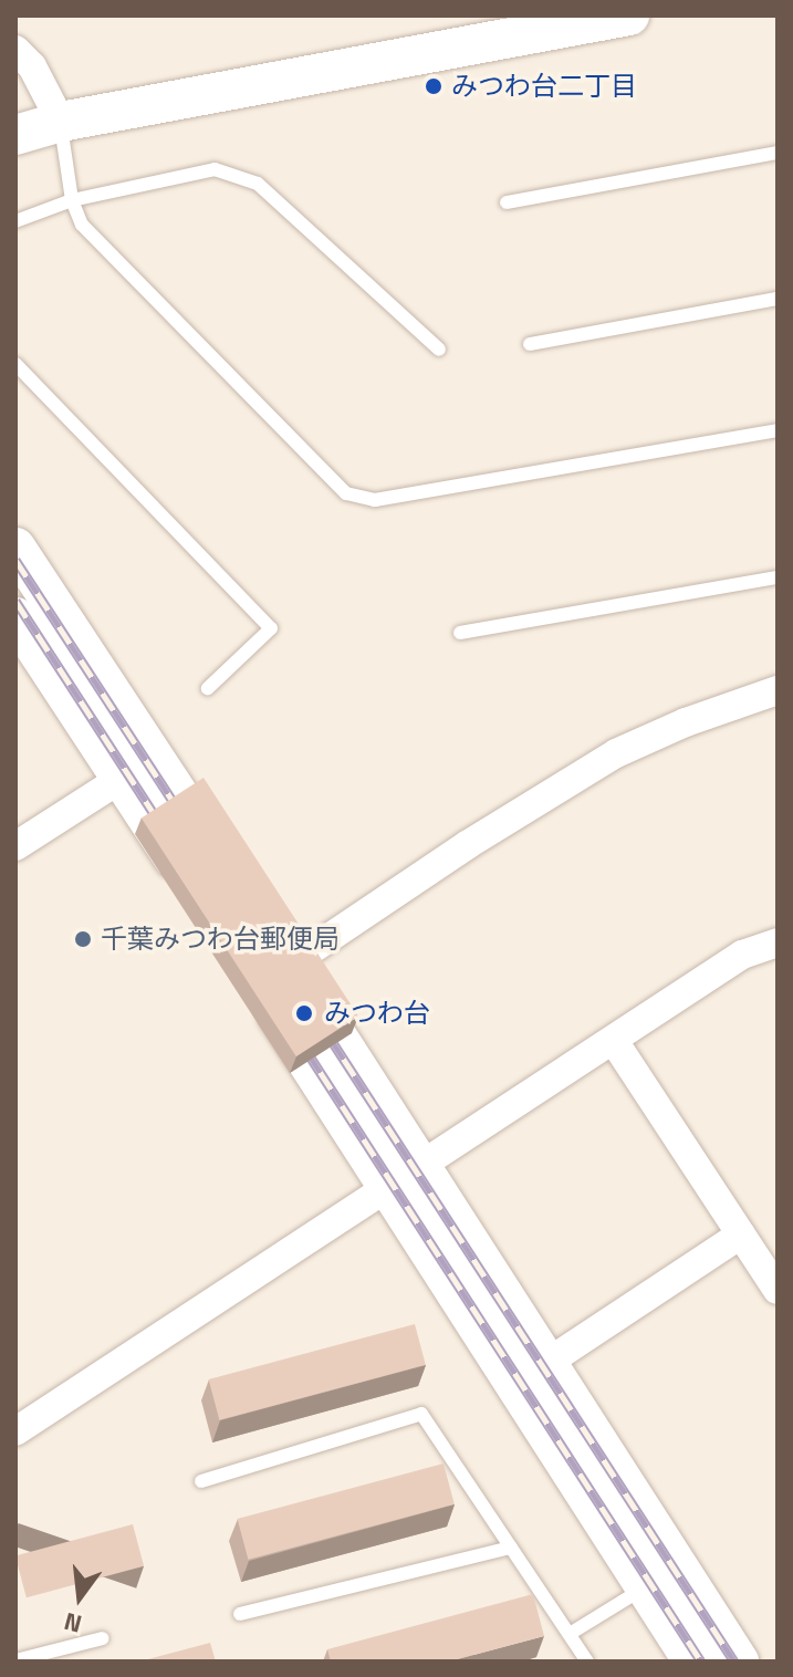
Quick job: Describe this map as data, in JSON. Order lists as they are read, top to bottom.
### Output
{
  "places": ["みつわ台二丁目", "千葉みつわ台郵便局", "みつわ台"],
  "north": "bottom"
}
